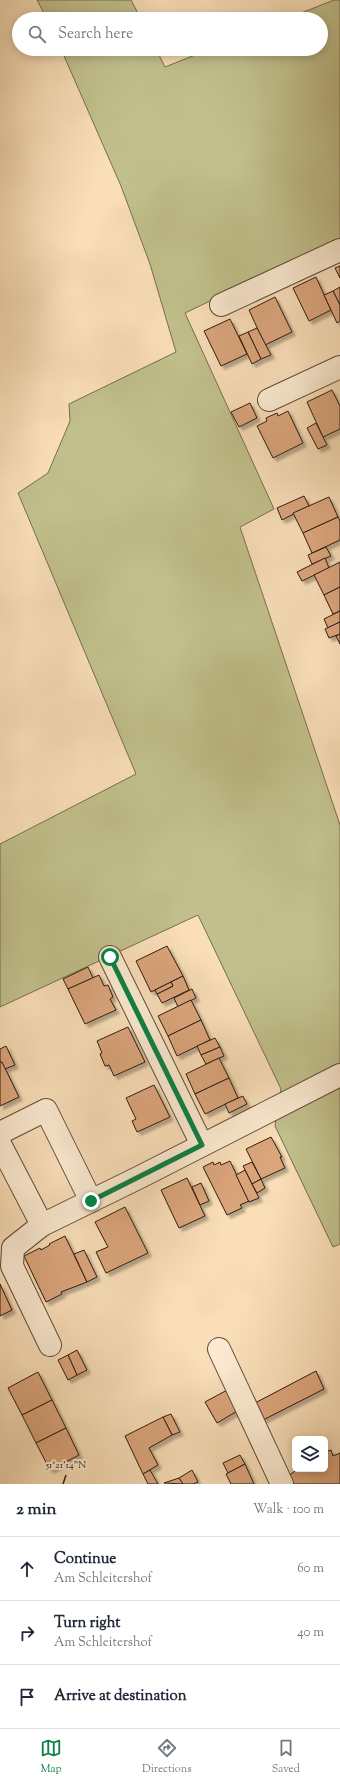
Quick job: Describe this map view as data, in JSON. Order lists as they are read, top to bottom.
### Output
{
  "page": {
    "search": "Search here",
    "heading": ["2 min", "Walk · 100 m"],
    "list": [
      ["Continue", "Am Schleitershof", "60 m"],
      ["Turn right", "Am Schleitershof", "40 m"],
      "Arrive at destination"
    ],
    "nav": ["Map", "Directions", "Saved"]
  },
  "coordinates": ["51°21'14\"N"]
}
